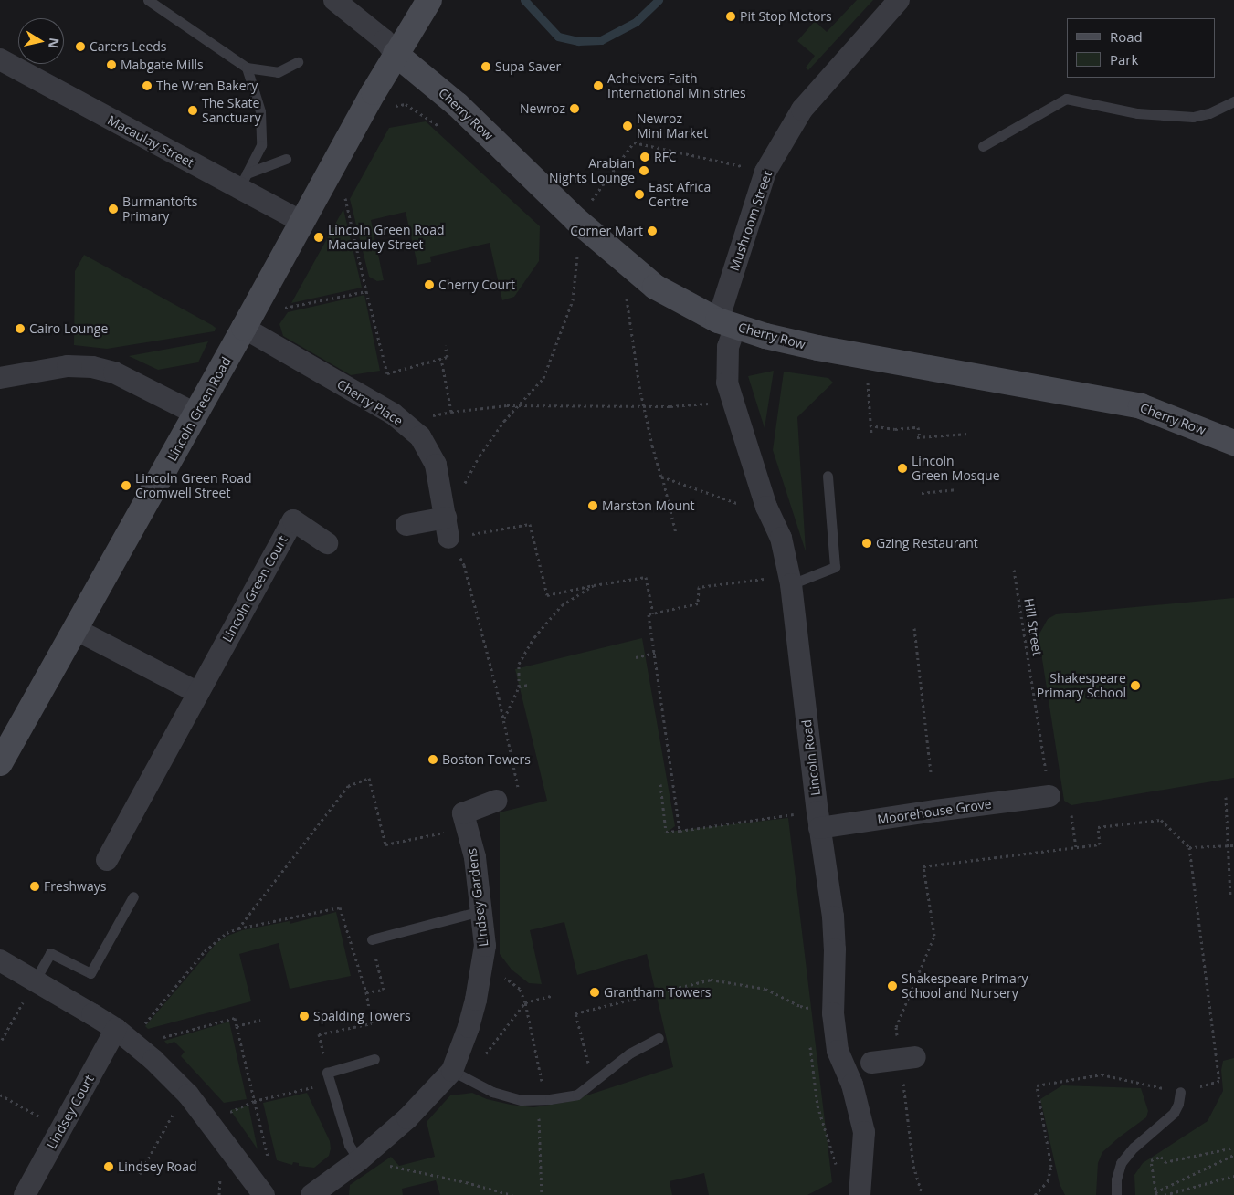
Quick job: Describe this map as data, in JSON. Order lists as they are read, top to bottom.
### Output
{
  "streets": {
    "street": [
      "Cherry Row",
      "Macaulay Street",
      "Mushroom Street",
      "Cherry Place",
      "Lincoln Green Road",
      "Lincoln Green Court",
      "Lincoln Road",
      "Moorehouse Grove",
      "Lindsey Gardens",
      "Lindsey Court"
    ],
    "path": ["Hill Street"]
  },
  "crossings": [
    ["Cherry Row", "Mushroom Street"],
    ["Cherry Row", "Lincoln Green Road"],
    ["Cherry Row", "Lincoln Road"],
    ["Macaulay Street", "Lincoln Green Road"],
    ["Mushroom Street", "Lincoln Road"],
    ["Cherry Place", "Lincoln Green Road"],
    ["Hill Street", "Moorehouse Grove"],
    ["Lincoln Road", "Moorehouse Grove"]
  ],
  "places": [
    "Pit Stop Motors",
    "Carers Leeds",
    "Mabgate Mills",
    "Supa Saver",
    "The Wren Bakery",
    "Acheivers Faith International Ministries",
    "Newroz",
    "The Skate Sanctuary",
    "Newroz Mini Market",
    "RFC",
    "Arabian Nights Lounge",
    "East Africa Centre",
    "Burmantofts Primary",
    "Corner Mart",
    "Lincoln Green Road Macauley Street",
    "Cherry Court",
    "Cairo Lounge",
    "Lincoln Green Mosque",
    "Lincoln Green Road Cromwell Street",
    "Marston Mount",
    "Gzing Restaurant",
    "Shakespeare Primary School",
    "Boston Towers",
    "Freshways",
    "Shakespeare Primary School and Nursery",
    "Grantham Towers",
    "Spalding Towers",
    "Lindsey Road"
  ],
  "legend": ["Road", "Park"],
  "north": "right"
}
